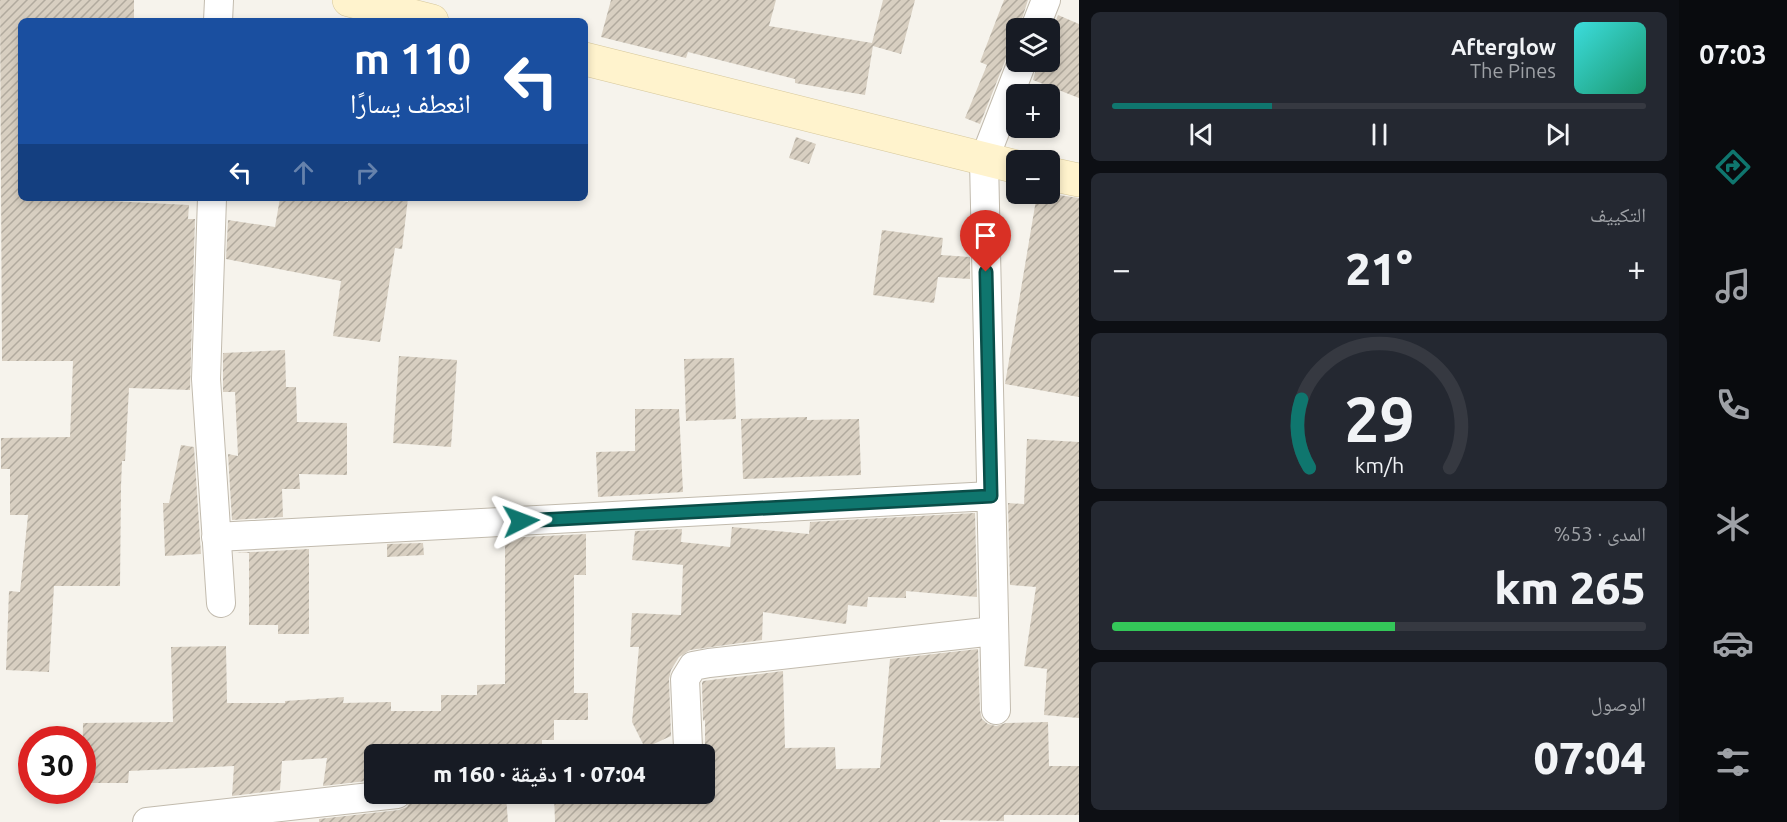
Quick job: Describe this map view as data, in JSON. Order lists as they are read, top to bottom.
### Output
{
  "page": {
    "tabs": "07:03",
    "map_buttons": ["+", "−"],
    "turn": ["110 m", "انعطف يسارًا"],
    "song": ["Afterglow", "The Pines"],
    "tile": [
      "التكييف",
      ["المدى · 53%", "265 km"],
      ["الوصول", "07:04"]
    ],
    "heat": ["−", "21°", "+"],
    "limit": "30",
    "trip": "07:04 · 1 دقيقة · 160 m",
    "gauge": ["29", "km/h"]
  }
}
